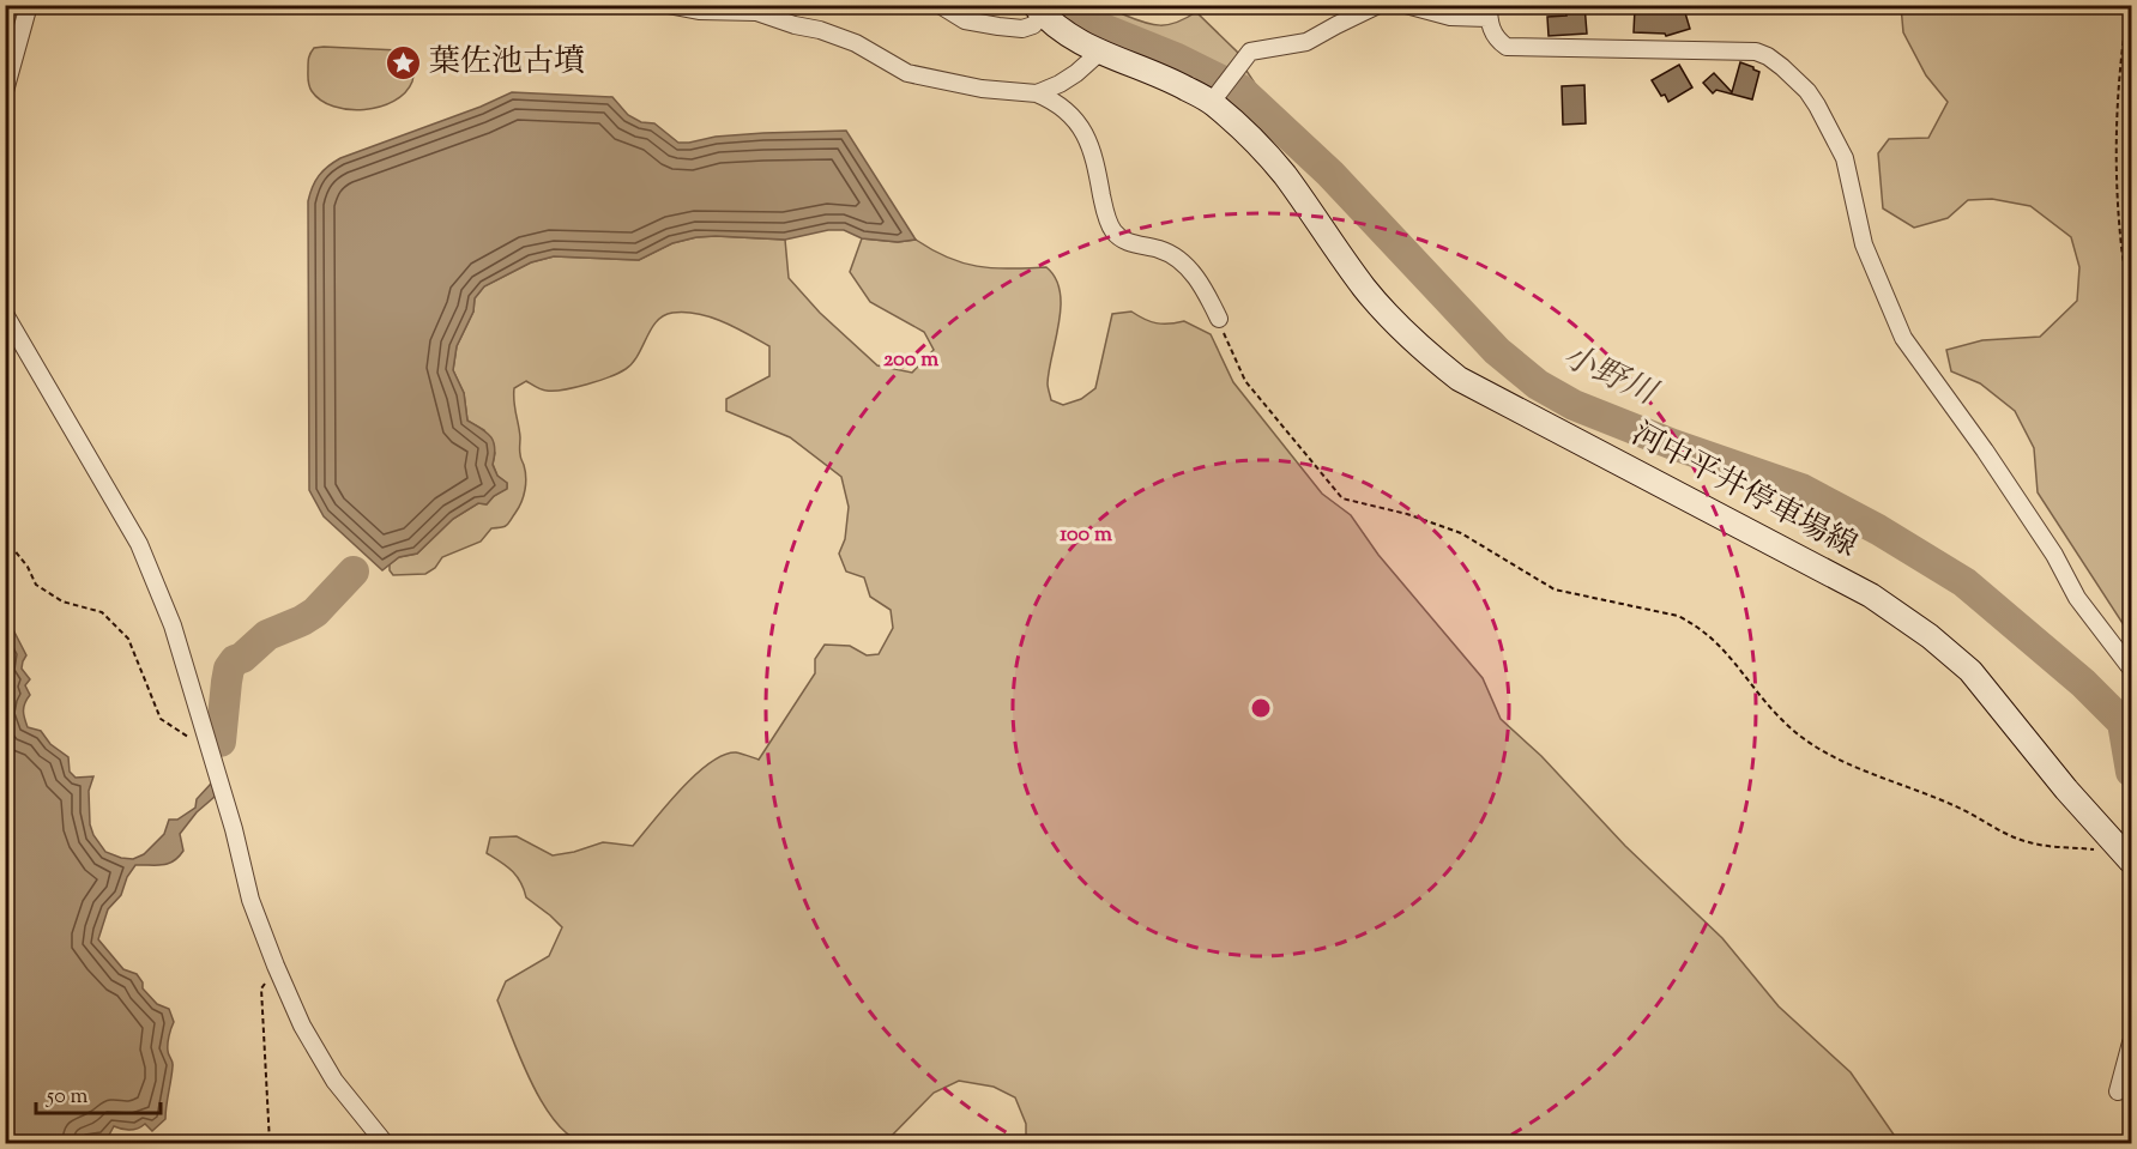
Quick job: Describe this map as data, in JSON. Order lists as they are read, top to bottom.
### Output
{
  "streets": {
    "main road": ["河中平井停車場線"]
  },
  "water": ["小野川"],
  "places": {
    "place": ["葉佐池古墳"]
  },
  "scale_bar": "50 m",
  "rings": ["200 m", "100 m"]
}
